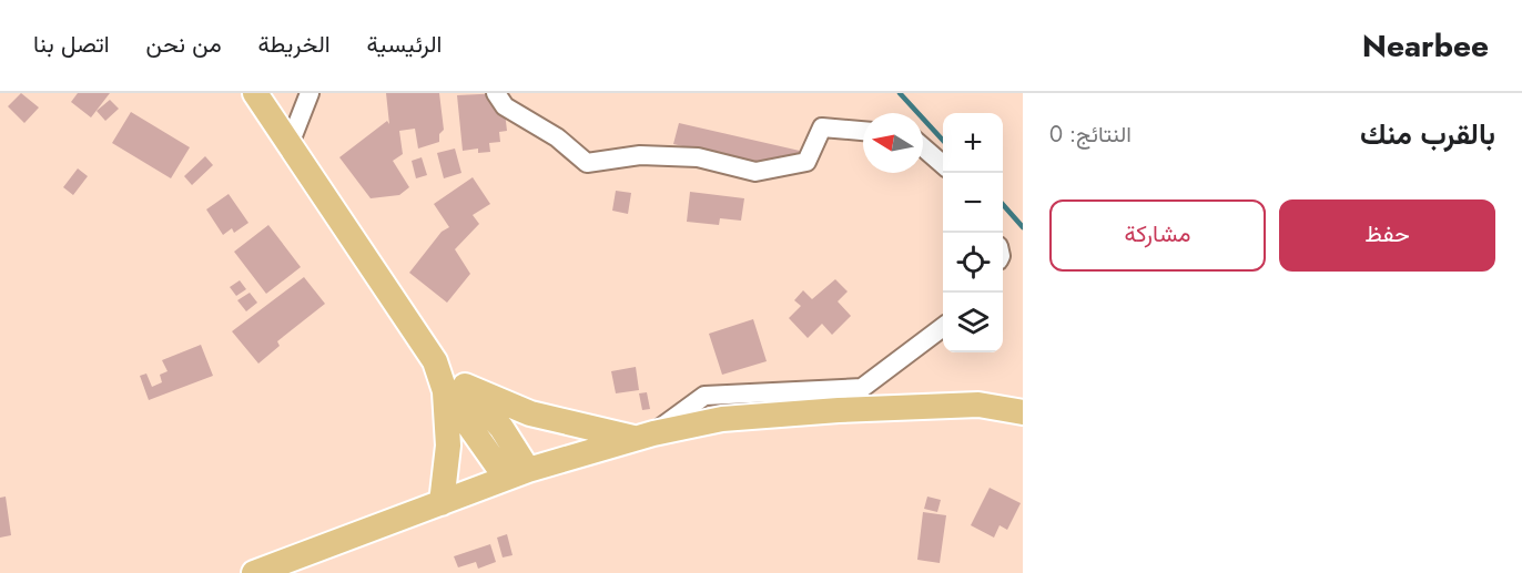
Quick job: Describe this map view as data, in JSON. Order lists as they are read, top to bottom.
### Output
{
  "north": "left",
  "page": {
    "header": "Nearbee",
    "nav": [
      "الرئيسية",
      "الخريطة",
      "من نحن",
      "اتصل بنا"
    ],
    "heading": ["بالقرب منك", "النتائج: 0"],
    "map_buttons": ["+", "−"],
    "buttons": ["حفظ", "مشاركة"]
  }
}
